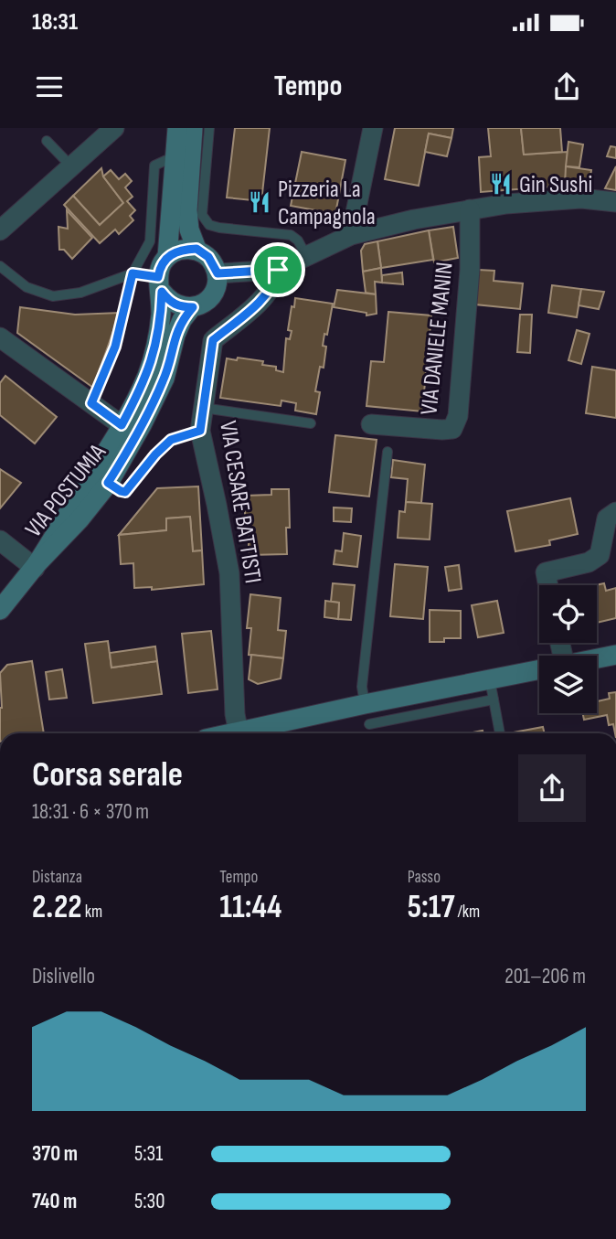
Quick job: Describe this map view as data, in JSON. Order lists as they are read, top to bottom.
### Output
{
  "streets": {
    "main road": ["VIA POSTUMIA"],
    "street": ["VIA DANIELE MANIN", "VIA CESARE BATTISTI"]
  },
  "places": {
    "restaurant": ["Gin Sushi", "Pizzeria La Campagnola"]
  },
  "page": {
    "status": "18:31",
    "header": "Tempo",
    "heading": ["Corsa serale", "18:31 · 6 × 370 m"],
    "stats": [
      ["Distanza", "2.22 km"],
      ["Tempo", "11:44"],
      ["Passo", "5:17 /km"]
    ],
    "chart": ["Dislivello", "201–206 m"],
    "list": [
      {
        "name": "370 m",
        "note": "5:31"
      },
      {
        "name": "740 m",
        "note": "5:30"
      }
    ]
  }
}
